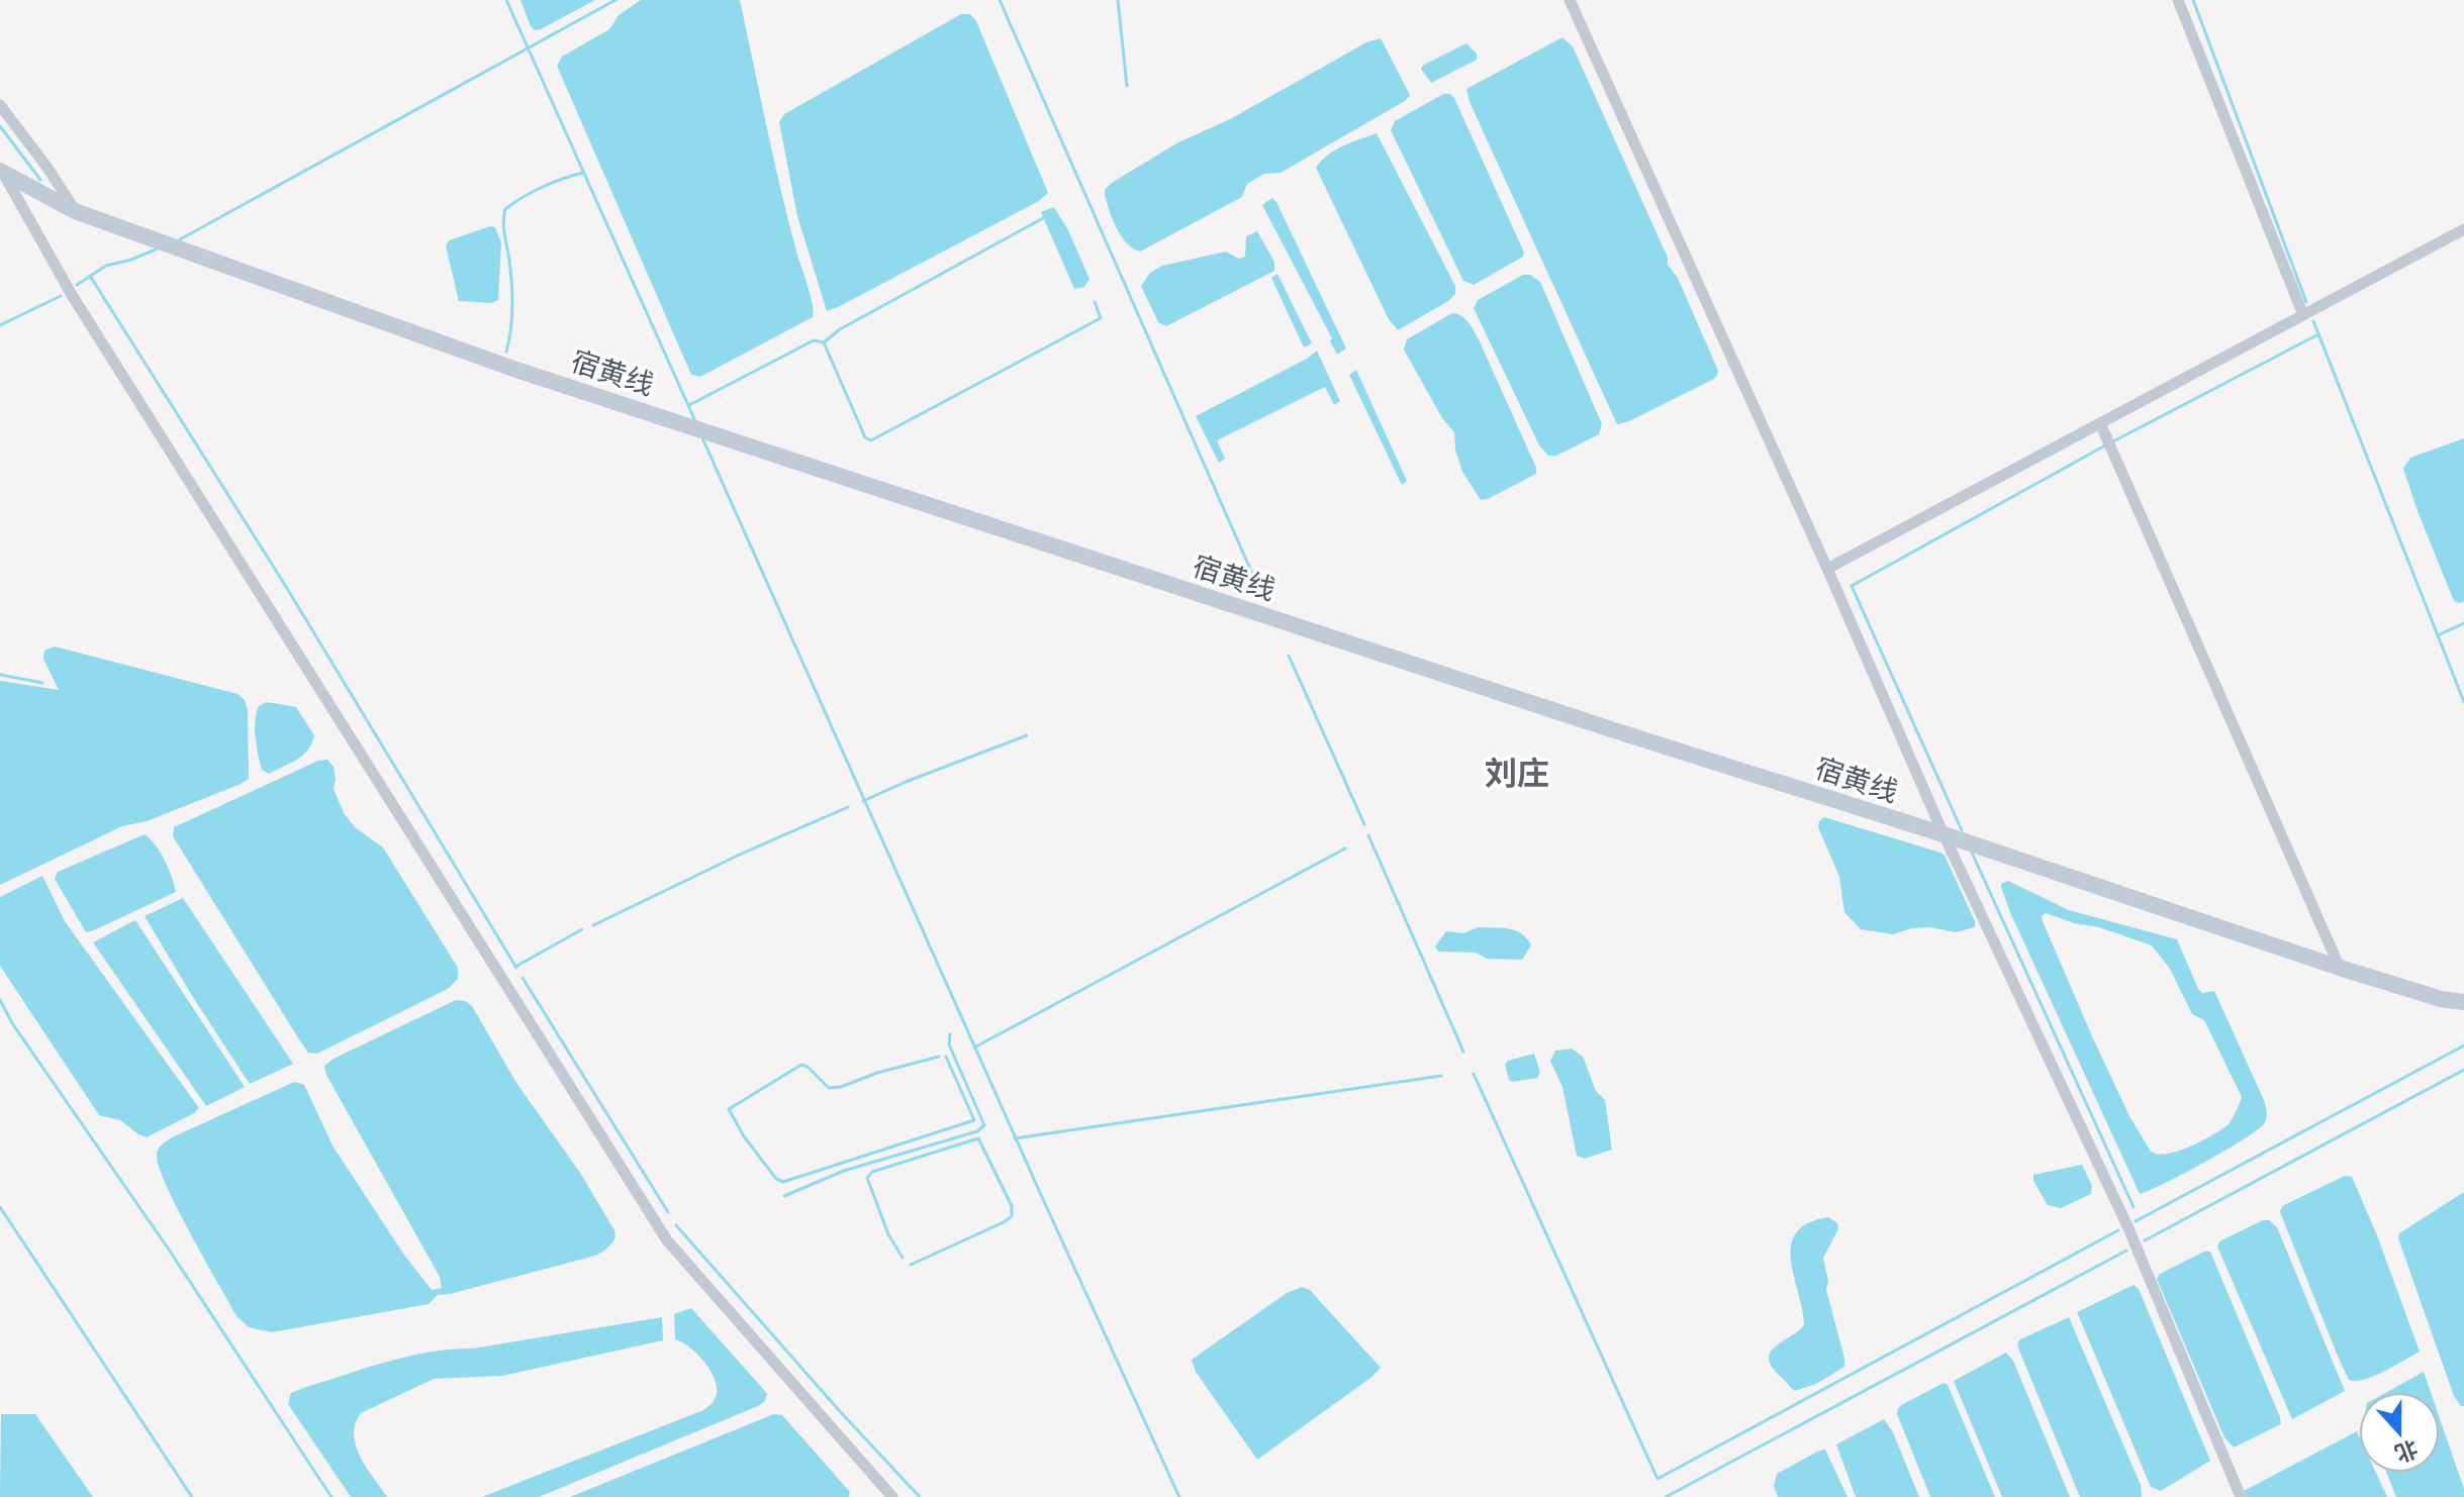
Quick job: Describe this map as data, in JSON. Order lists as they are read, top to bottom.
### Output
{
  "streets": {
    "main road": ["宿黄线"]
  },
  "districts": ["刘庄"],
  "north": "bottom"
}
